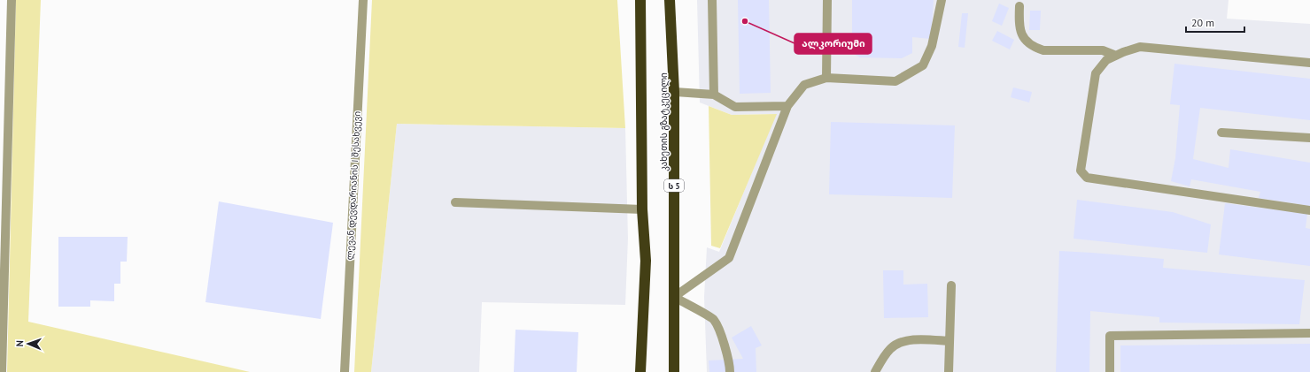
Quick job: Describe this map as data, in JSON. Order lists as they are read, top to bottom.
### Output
{
  "streets": {
    "highway": ["კახეთის გზატკეცილი", "ს 5"],
    "street": ["ლევან დევდარიანის I შესახვევი"]
  },
  "places": ["ალკორიუმი"],
  "scale_bar": "20 m",
  "north": "left"
}
